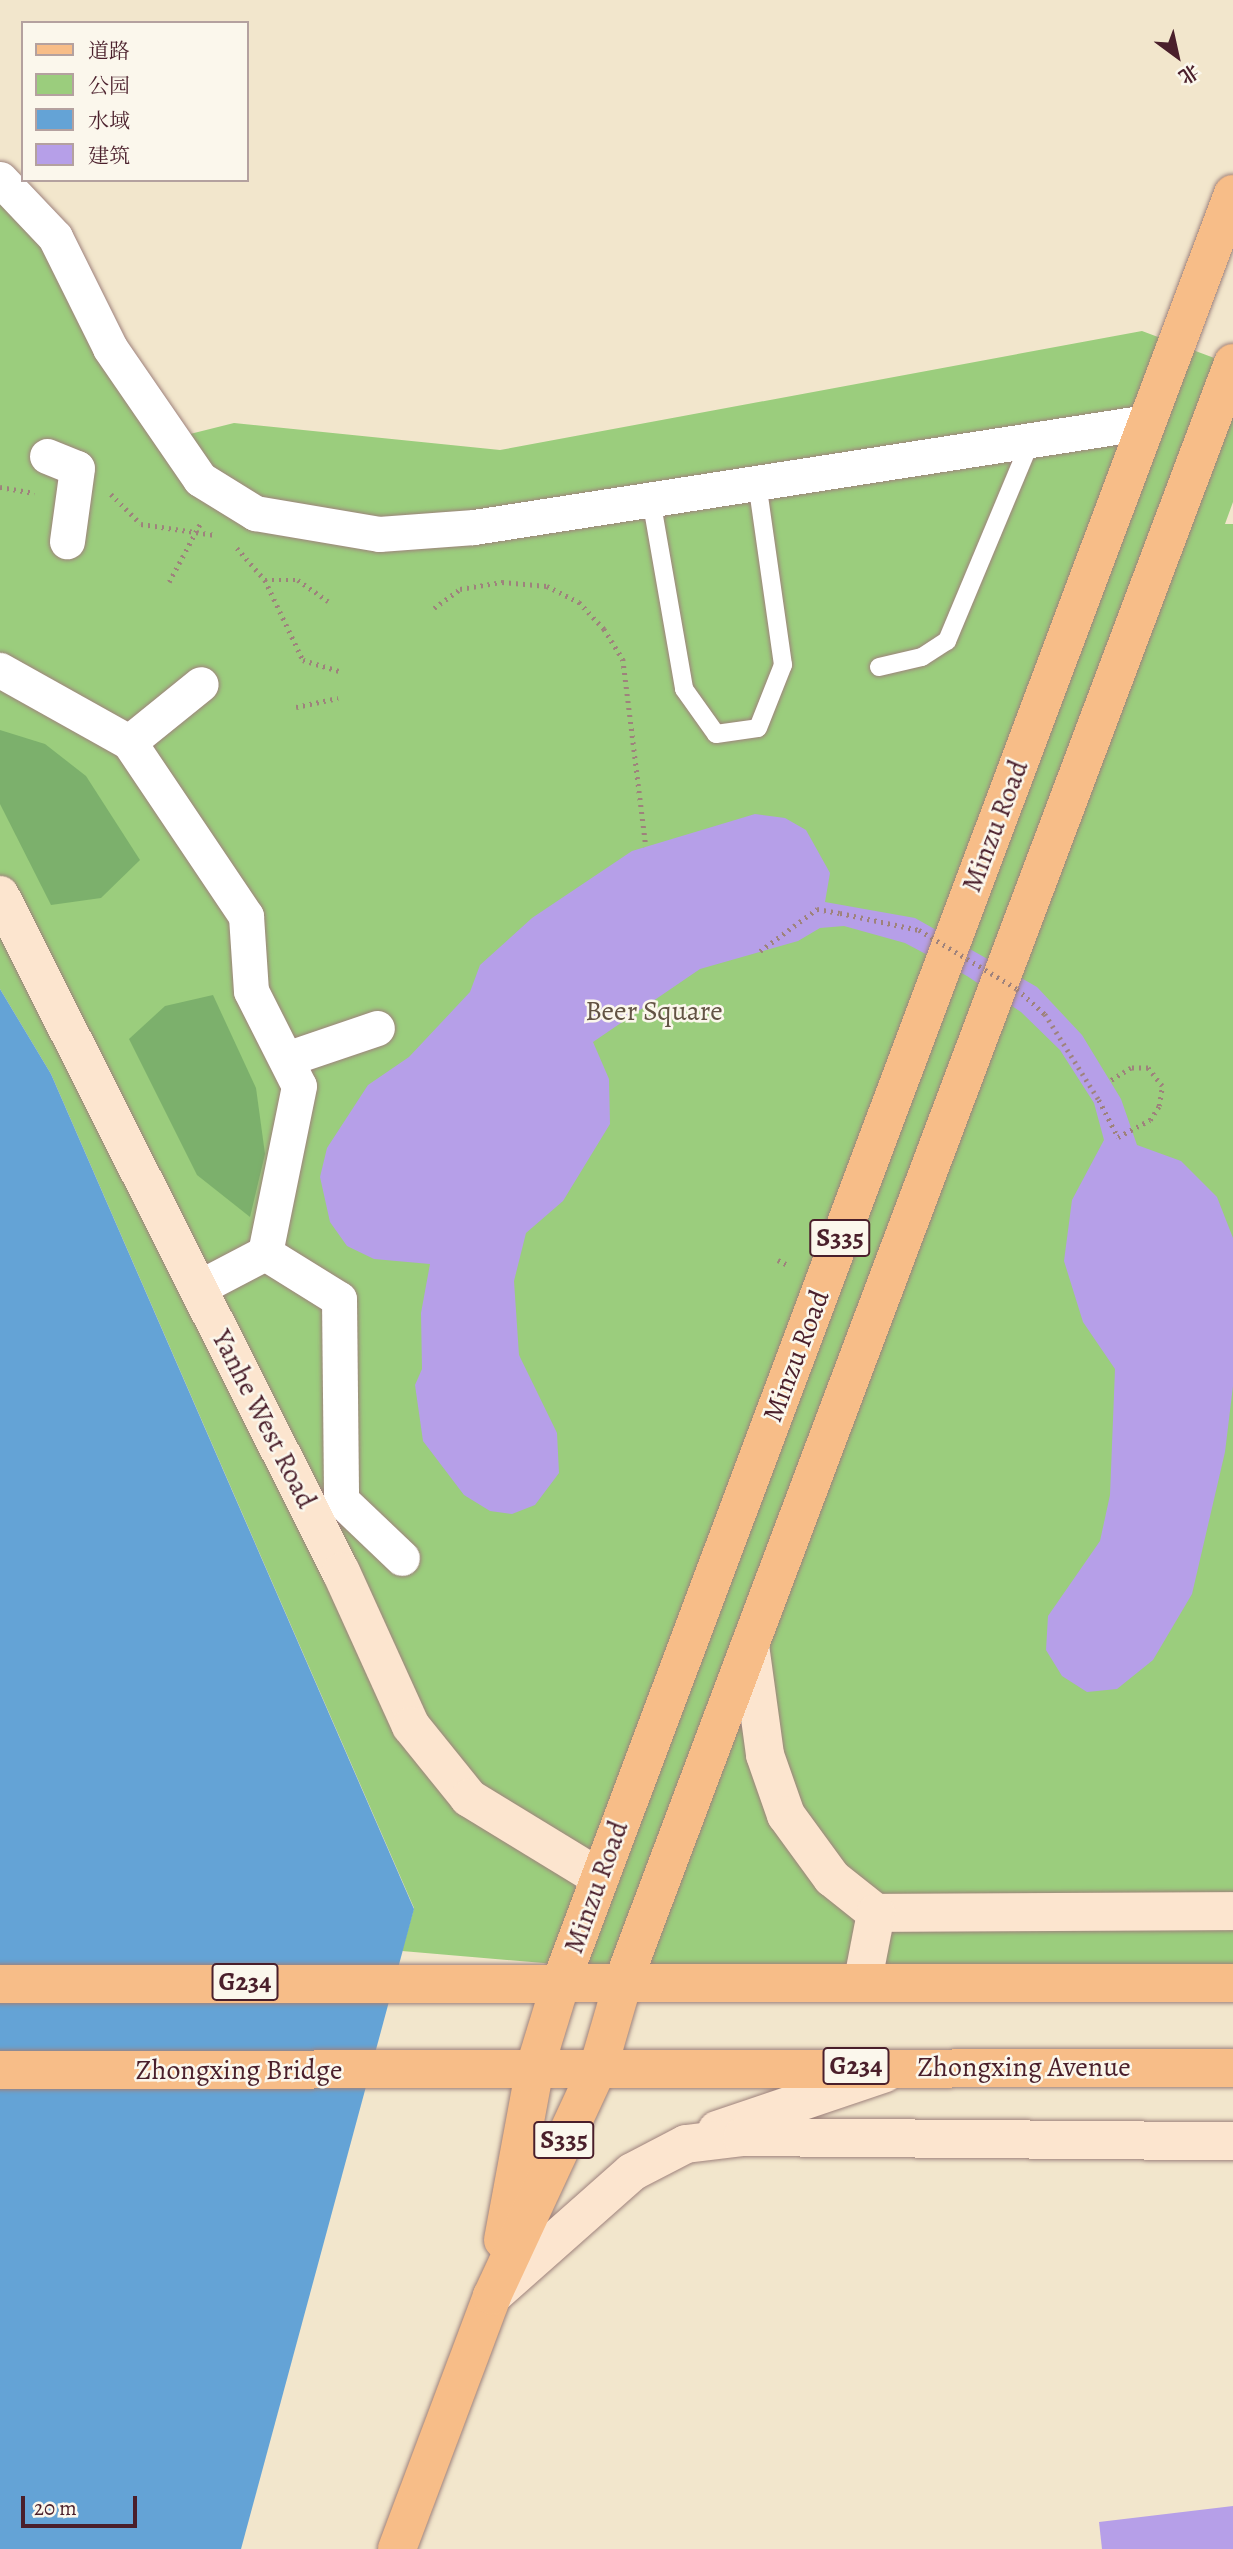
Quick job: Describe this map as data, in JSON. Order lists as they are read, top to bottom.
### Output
{
  "streets": {
    "main road": [
      "Minzu Road",
      "S335",
      "G234",
      "Zhongxing Avenue",
      "Zhongxing Bridge"
    ],
    "street": ["Yanhe West Road"]
  },
  "crossings": [
    ["Minzu Road", "S335"],
    ["Minzu Road", "Yanhe West Road"],
    ["Minzu Road", "G234"],
    ["Minzu Road", "Zhongxing Avenue"],
    ["S335", "G234"],
    ["S335", "Zhongxing Avenue"],
    ["Zhongxing Avenue", "Zhongxing Bridge"]
  ],
  "parks": ["Beer Square"],
  "legend": [
    "道路",
    "公园",
    "水域",
    "建筑"
  ],
  "scale_bar": "20 m",
  "north": "bottom right"
}
